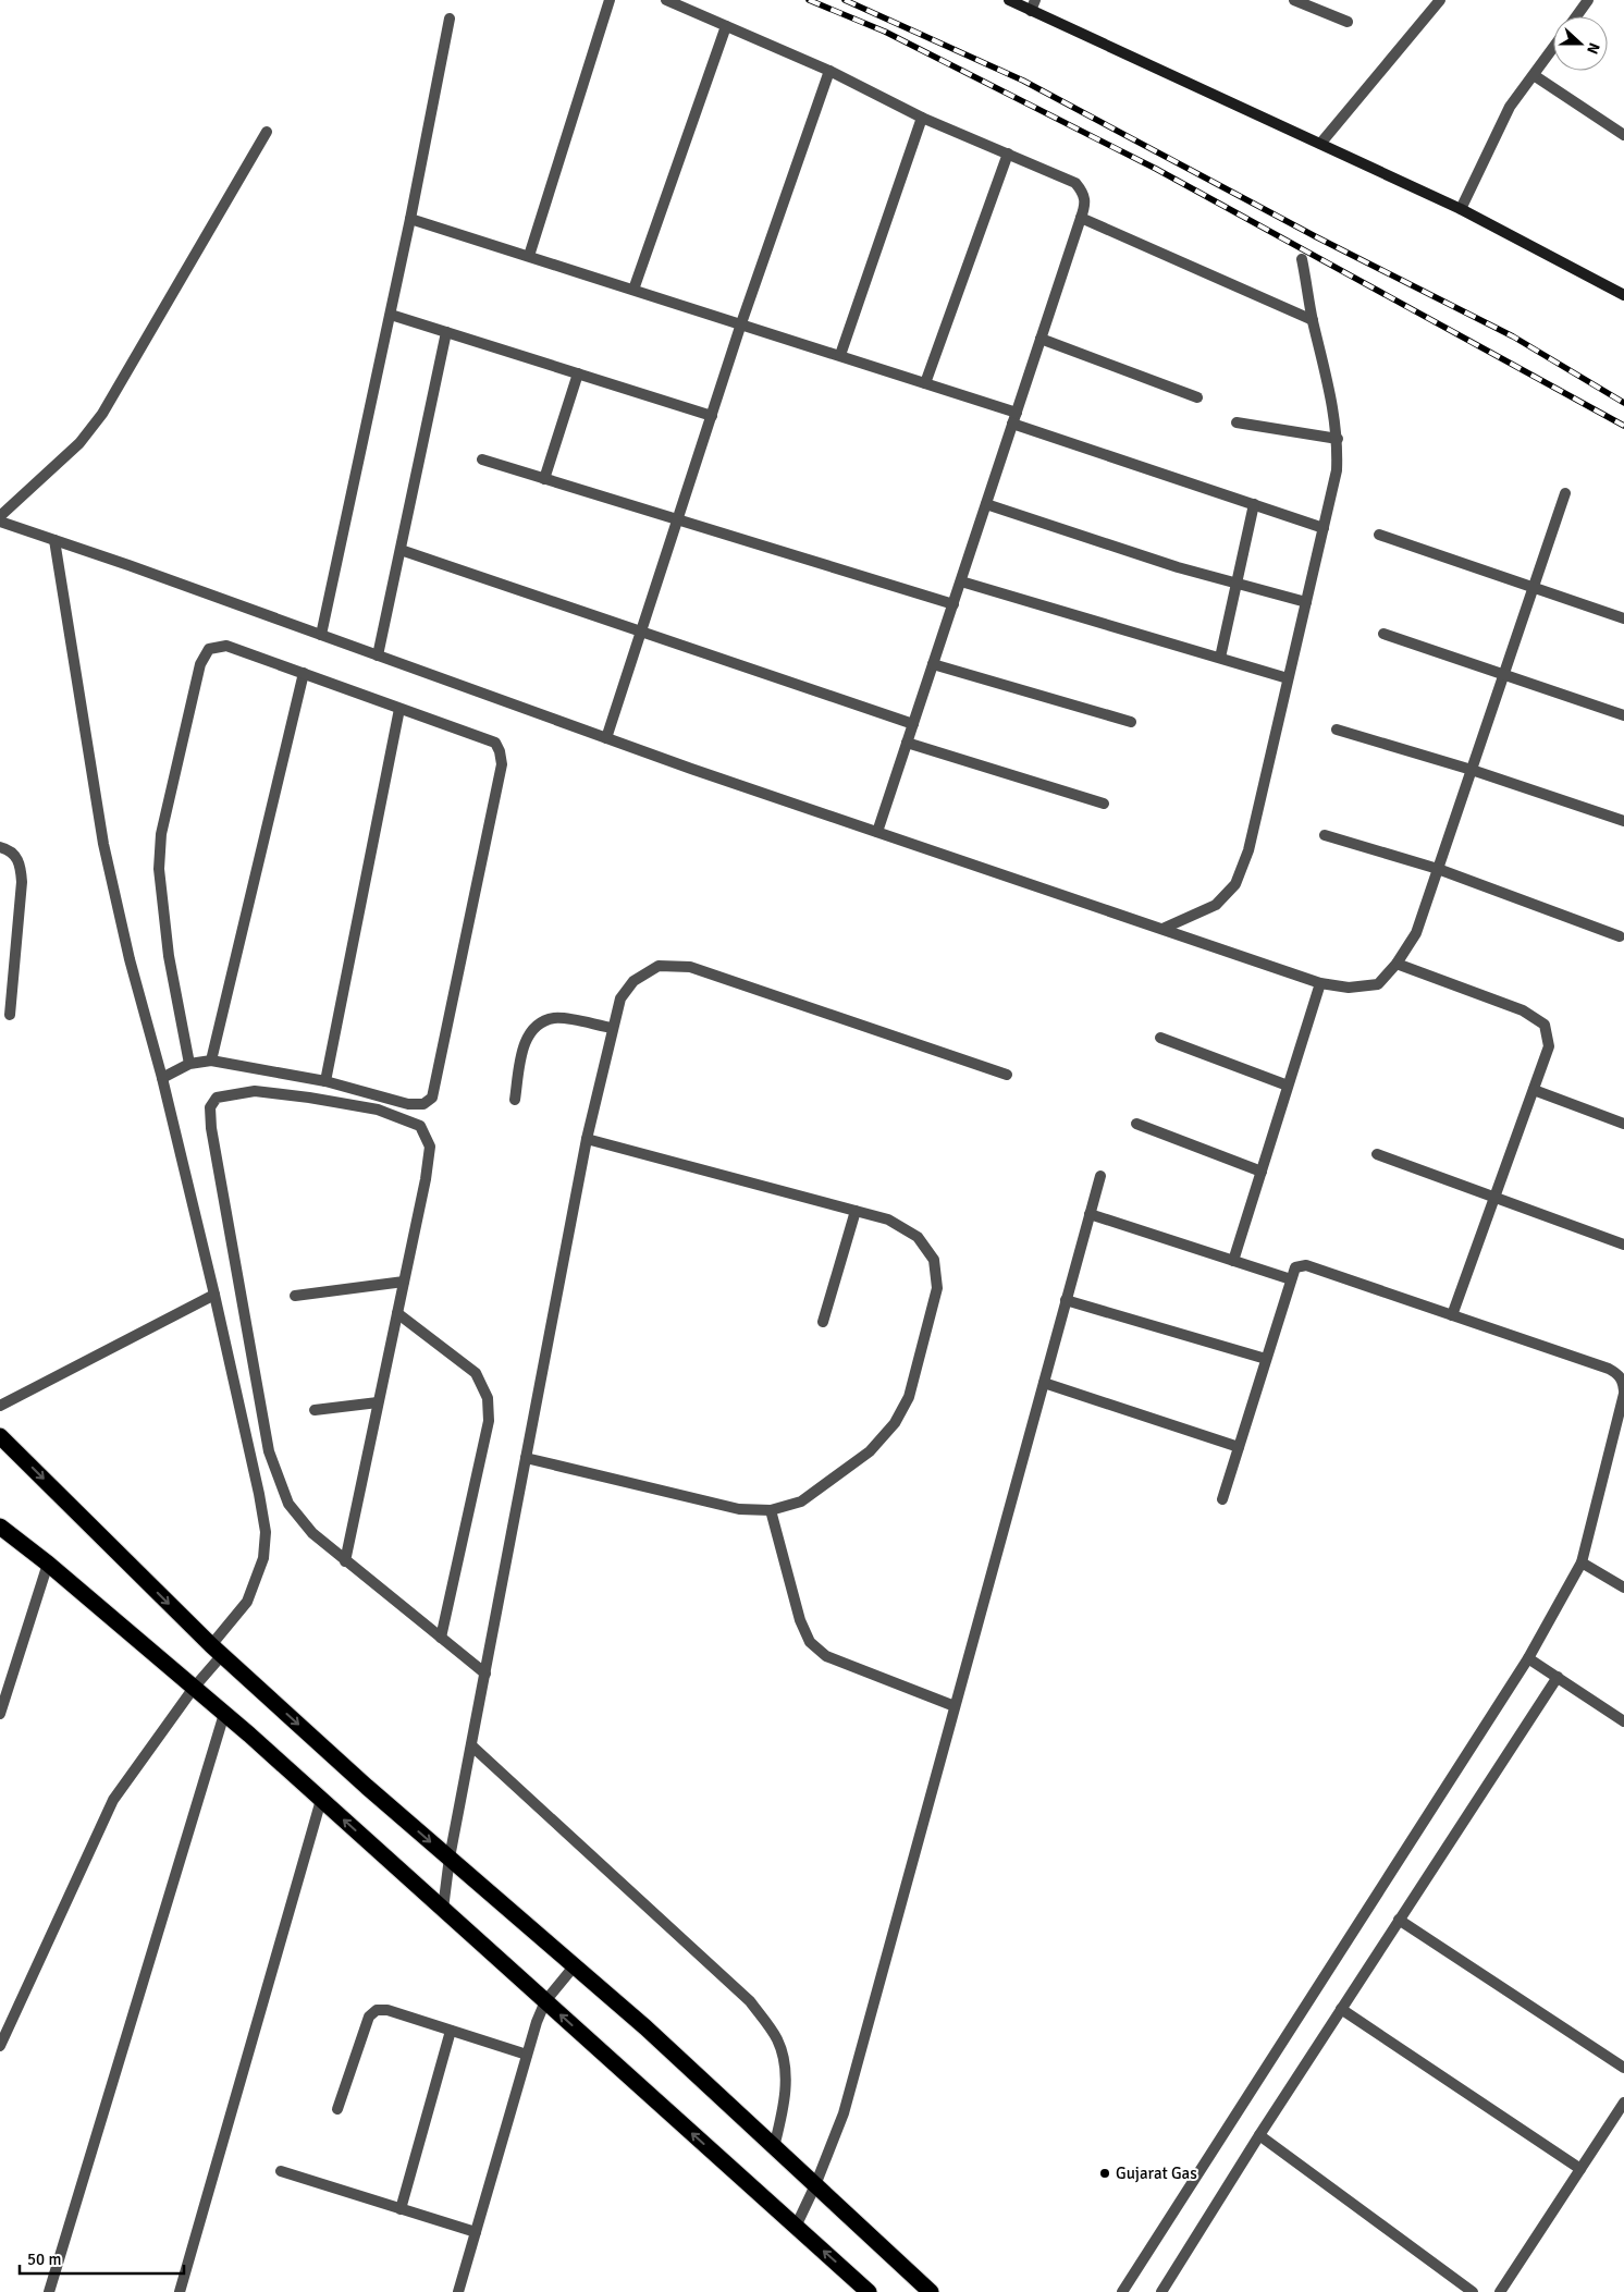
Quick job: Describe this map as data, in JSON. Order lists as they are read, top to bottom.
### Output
{
  "places": ["Gujarat Gas"],
  "scale_bar": "50 m",
  "north": "right"
}
